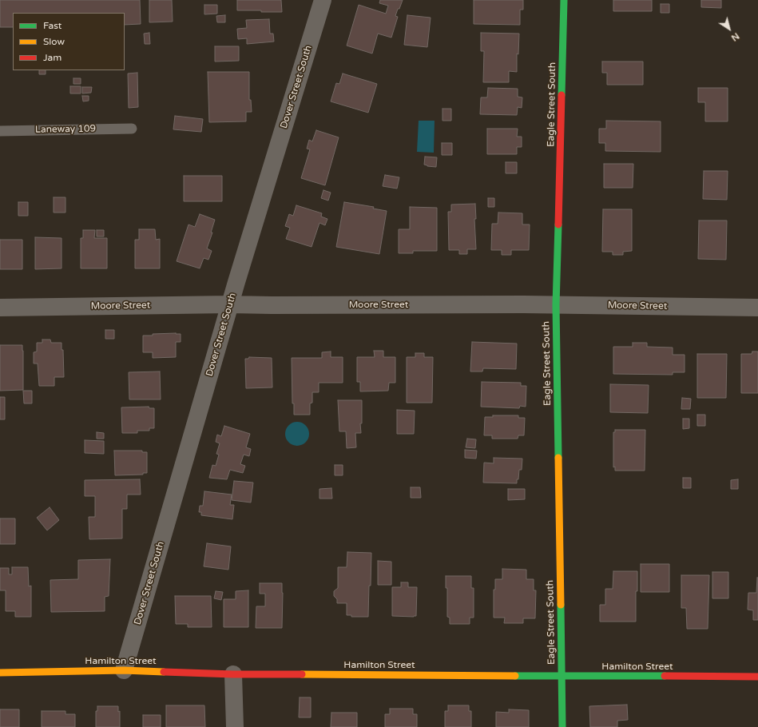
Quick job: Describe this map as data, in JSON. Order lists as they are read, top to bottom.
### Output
{
  "streets": {
    "street": [
      "Dover Street South",
      "Eagle Street South",
      "Moore Street",
      "Hamilton Street"
    ],
    "lane": ["Laneway 109"]
  },
  "crossings": [
    ["Dover Street South", "Moore Street"],
    ["Dover Street South", "Hamilton Street"],
    ["Eagle Street South", "Moore Street"],
    ["Eagle Street South", "Hamilton Street"]
  ],
  "legend": ["Fast", "Slow", "Jam"],
  "north": "bottom right"
}
